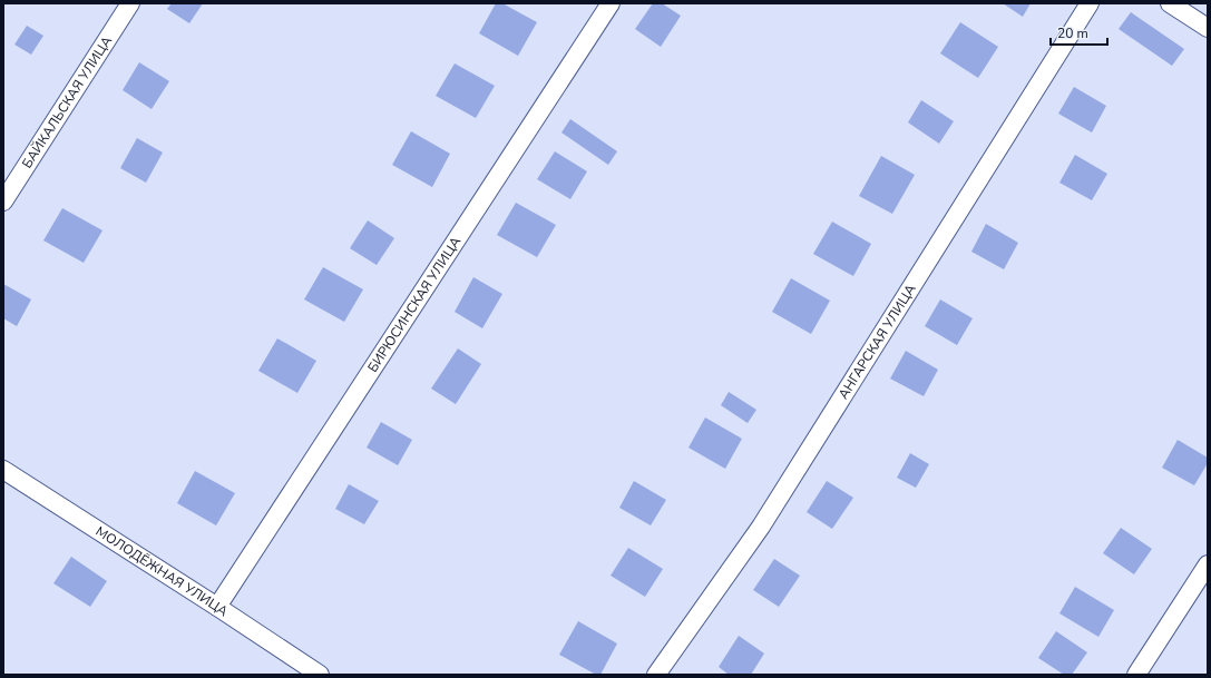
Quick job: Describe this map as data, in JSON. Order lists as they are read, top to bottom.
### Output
{
  "streets": {
    "street": [
      "БАЙКАЛЬСКАЯ УЛИЦА",
      "БИРЮСИНСКАЯ УЛИЦА",
      "АНГАРСКАЯ УЛИЦА",
      "МОЛОДЁЖНАЯ УЛИЦА"
    ]
  },
  "crossings": [
    ["БИРЮСИНСКАЯ УЛИЦА", "МОЛОДЁЖНАЯ УЛИЦА"]
  ],
  "scale_bar": "20 m"
}
